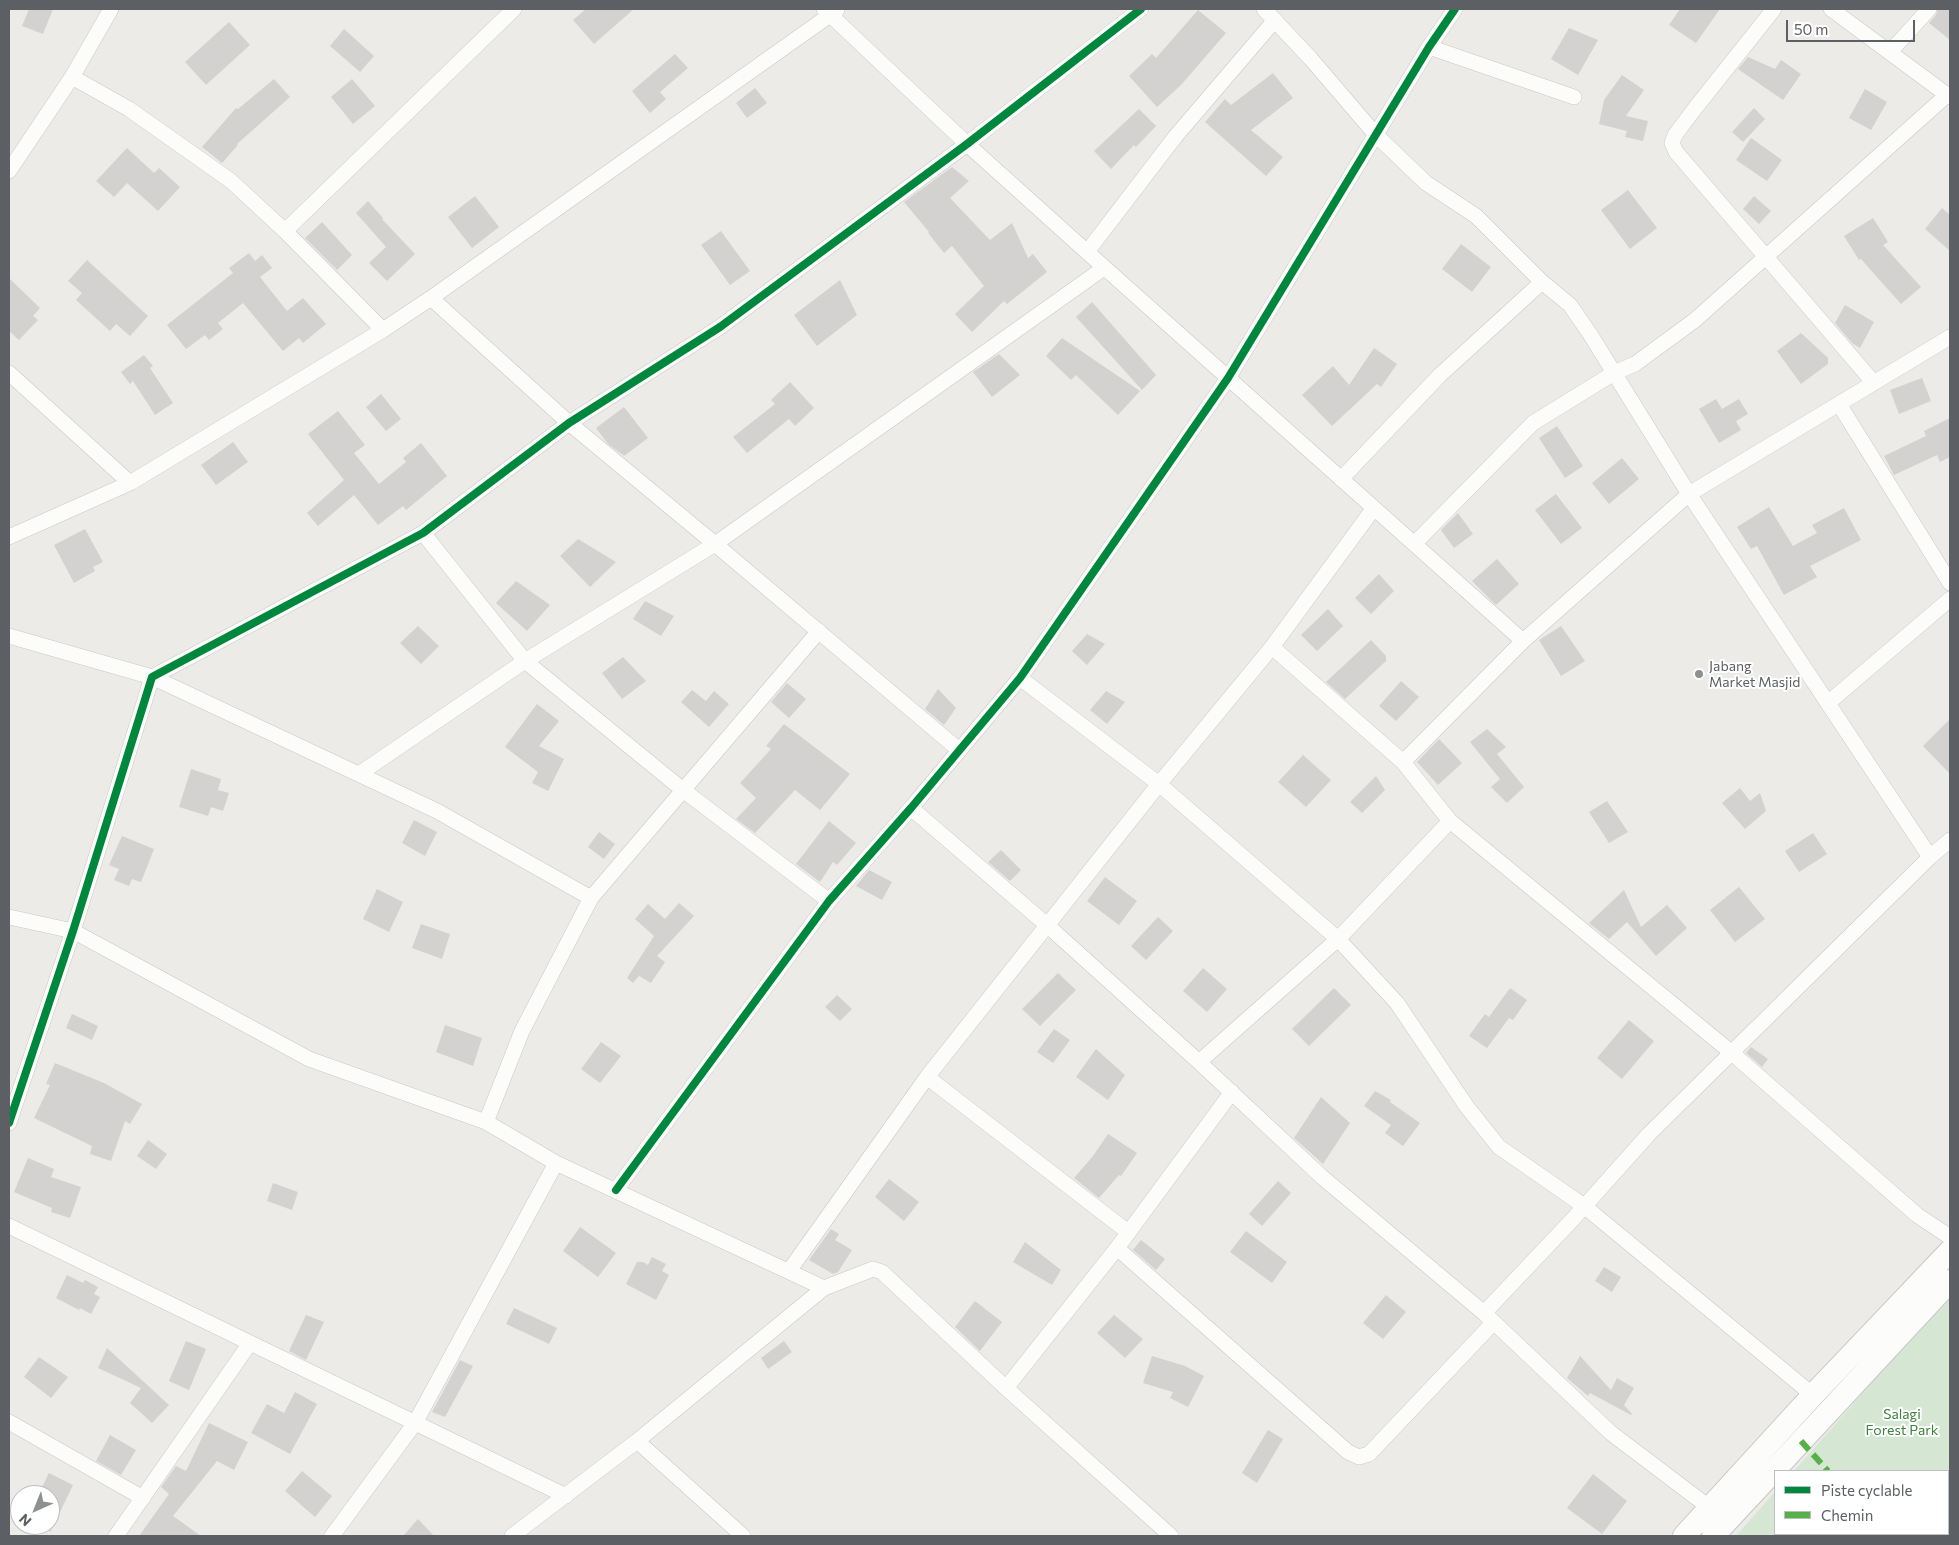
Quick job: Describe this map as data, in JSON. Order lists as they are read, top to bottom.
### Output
{
  "parks": ["Salagi Forest Park"],
  "places": ["Jabang Market Masjid"],
  "legend": ["Piste cyclable", "Chemin"],
  "scale_bar": "50 m",
  "north": "bottom left"
}
